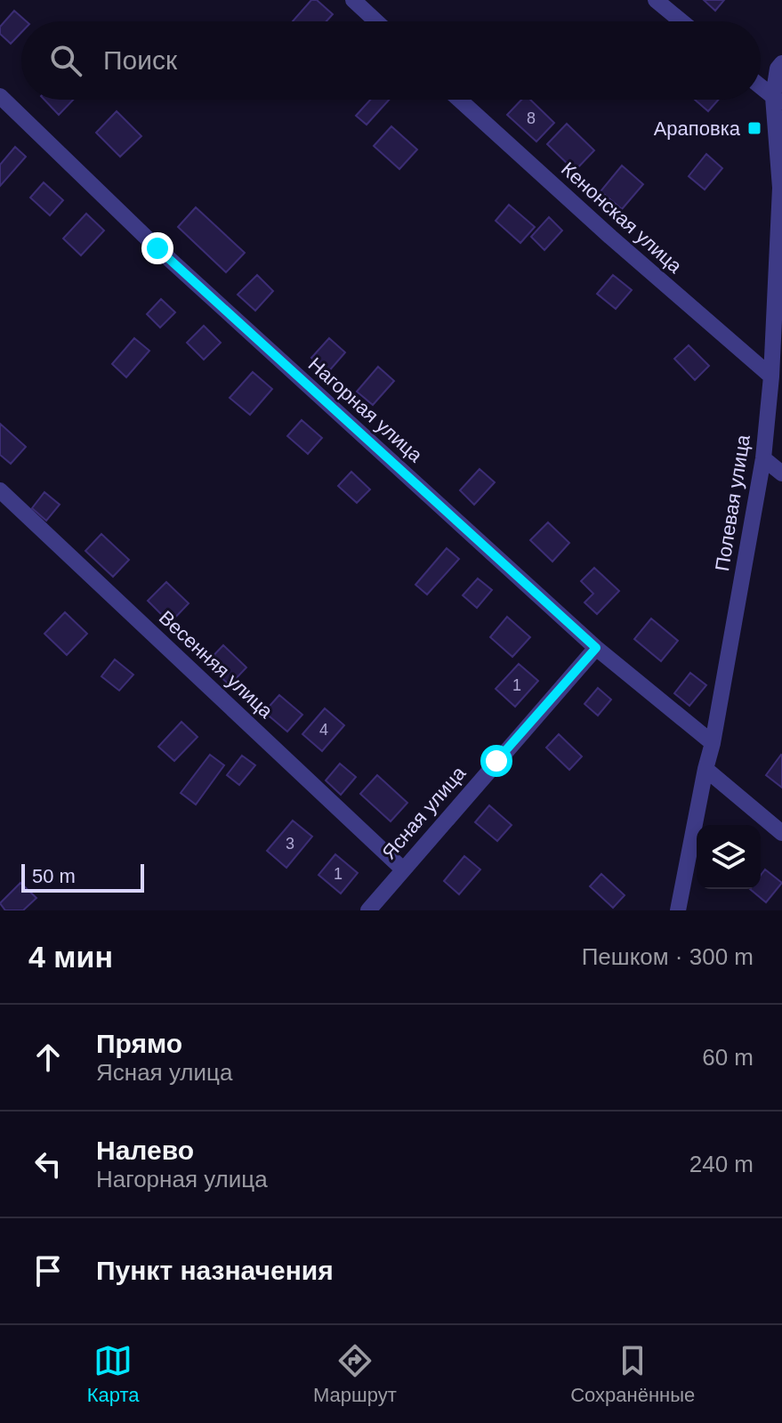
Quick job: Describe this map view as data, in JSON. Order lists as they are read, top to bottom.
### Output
{
  "streets": {
    "street": [
      "Кенонская улица",
      "Нагорная улица",
      "Полевая улица",
      "Весенняя улица",
      "Ясная улица"
    ]
  },
  "crossings": [
    ["Кенонская улица", "Полевая улица"],
    ["Нагорная улица", "Полевая улица"],
    ["Нагорная улица", "Ясная улица"],
    ["Весенняя улица", "Ясная улица"]
  ],
  "places": {
    "transit": ["Араповка"]
  },
  "house_numbers": [
    "8",
    "1",
    "4",
    "3",
    "1"
  ],
  "scale_bar": "50 m",
  "page": {
    "search": "Поиск",
    "scale": "50 m",
    "heading": ["4 мин", "Пешком · 300 m"],
    "list": [
      ["Прямо", "Ясная улица", "60 m"],
      ["Налево", "Нагорная улица", "240 m"],
      "Пункт назначения"
    ],
    "nav": ["Карта", "Маршрут", "Сохранённые"]
  }
}
